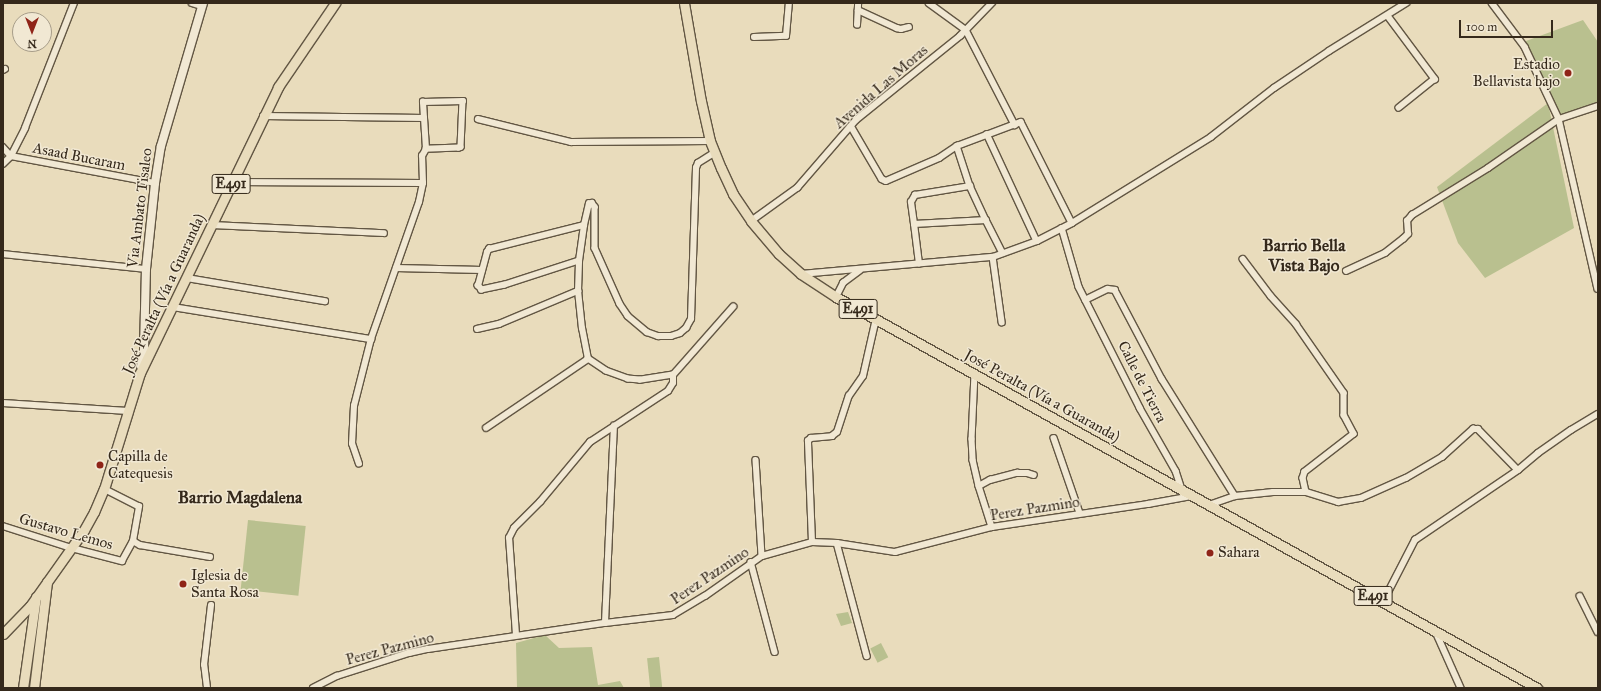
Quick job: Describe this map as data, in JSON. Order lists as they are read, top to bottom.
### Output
{
  "streets": {
    "main road": ["E491", "Via Ambato Tisaleo", "José Peralta (Vía a Guaranda)"],
    "street": [
      "Avenida Las Moras",
      "Asaad Bucaram",
      "Calle de Tierra",
      "Perez Pazmino",
      "Gustavo Lemos"
    ]
  },
  "crossings": [
    ["Avenida Las Moras", "José Peralta (Vía a Guaranda)"],
    ["Asaad Bucaram", "Via Ambato Tisaleo"],
    ["E491", "José Peralta (Vía a Guaranda)"],
    ["Via Ambato Tisaleo", "José Peralta (Vía a Guaranda)"],
    ["José Peralta (Vía a Guaranda)", "Calle de Tierra"],
    ["José Peralta (Vía a Guaranda)", "Perez Pazmino"],
    ["José Peralta (Vía a Guaranda)", "Gustavo Lemos"]
  ],
  "districts": ["Barrio Bella Vista Bajo", "Barrio Magdalena"],
  "places": [
    "Estadio Bellavista bajo",
    "Capilla de Catequesis",
    "Sahara",
    "Iglesia de Santa Rosa"
  ],
  "scale_bar": "100 m",
  "north": "bottom"
}
